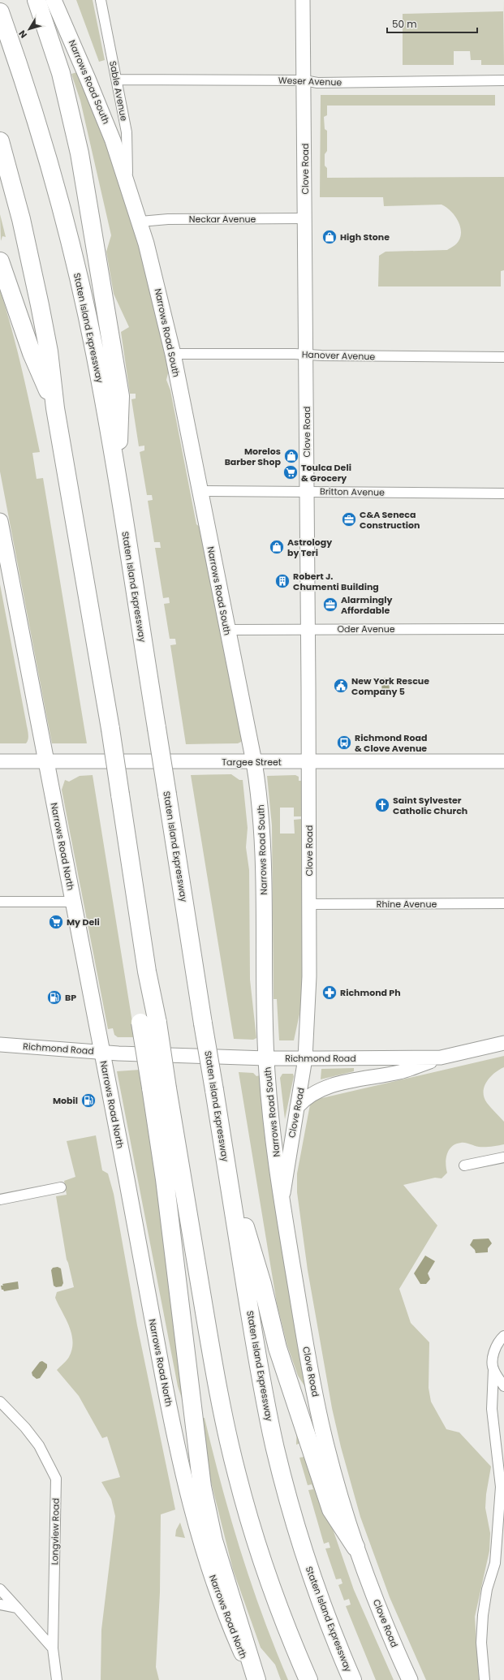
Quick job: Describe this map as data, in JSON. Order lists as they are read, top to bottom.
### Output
{
  "streets": {
    "highway": ["Staten Island Expressway"],
    "main road": [
      "Narrows Road South",
      "Clove Road",
      "Targee Street",
      "Narrows Road North",
      "Richmond Road"
    ],
    "street": [
      "Weser Avenue",
      "Sable Avenue",
      "Neckar Avenue",
      "Hanover Avenue",
      "Britton Avenue",
      "Oder Avenue",
      "Rhine Avenue",
      "Longview Road"
    ]
  },
  "crossings": [
    ["Weser Avenue", "Sable Avenue"],
    ["Weser Avenue", "Clove Road"],
    ["Narrows Road South", "Sable Avenue"],
    ["Narrows Road South", "Clove Road"],
    ["Narrows Road South", "Neckar Avenue"],
    ["Narrows Road South", "Hanover Avenue"],
    ["Narrows Road South", "Britton Avenue"],
    ["Narrows Road South", "Oder Avenue"],
    ["Narrows Road South", "Targee Street"],
    ["Narrows Road South", "Richmond Road"],
    ["Clove Road", "Neckar Avenue"],
    ["Clove Road", "Hanover Avenue"],
    ["Clove Road", "Britton Avenue"],
    ["Clove Road", "Oder Avenue"],
    ["Clove Road", "Targee Street"],
    ["Clove Road", "Rhine Avenue"],
    ["Clove Road", "Richmond Road"],
    ["Targee Street", "Narrows Road North"],
    ["Narrows Road North", "Richmond Road"]
  ],
  "places": {
    "shop": ["High Stone", "Morelos Barber Shop", "Astrology by Teri"],
    "supermarket": ["Toulca Deli & Grocery", "My Deli"],
    "office": ["C&A Seneca Construction", "Alarmingly Affordable"],
    "building": ["Robert J. Chumenti Building"],
    "public building": ["New York Rescue Company 5"],
    "bus stop": ["Richmond Road & Clove Avenue"],
    "church": ["Saint Sylvester Catholic Church"],
    "pharmacy": ["Richmond Ph"],
    "fuel station": ["BP", "Mobil"]
  },
  "scale_bar": "50 m",
  "north": "bottom left"
}
